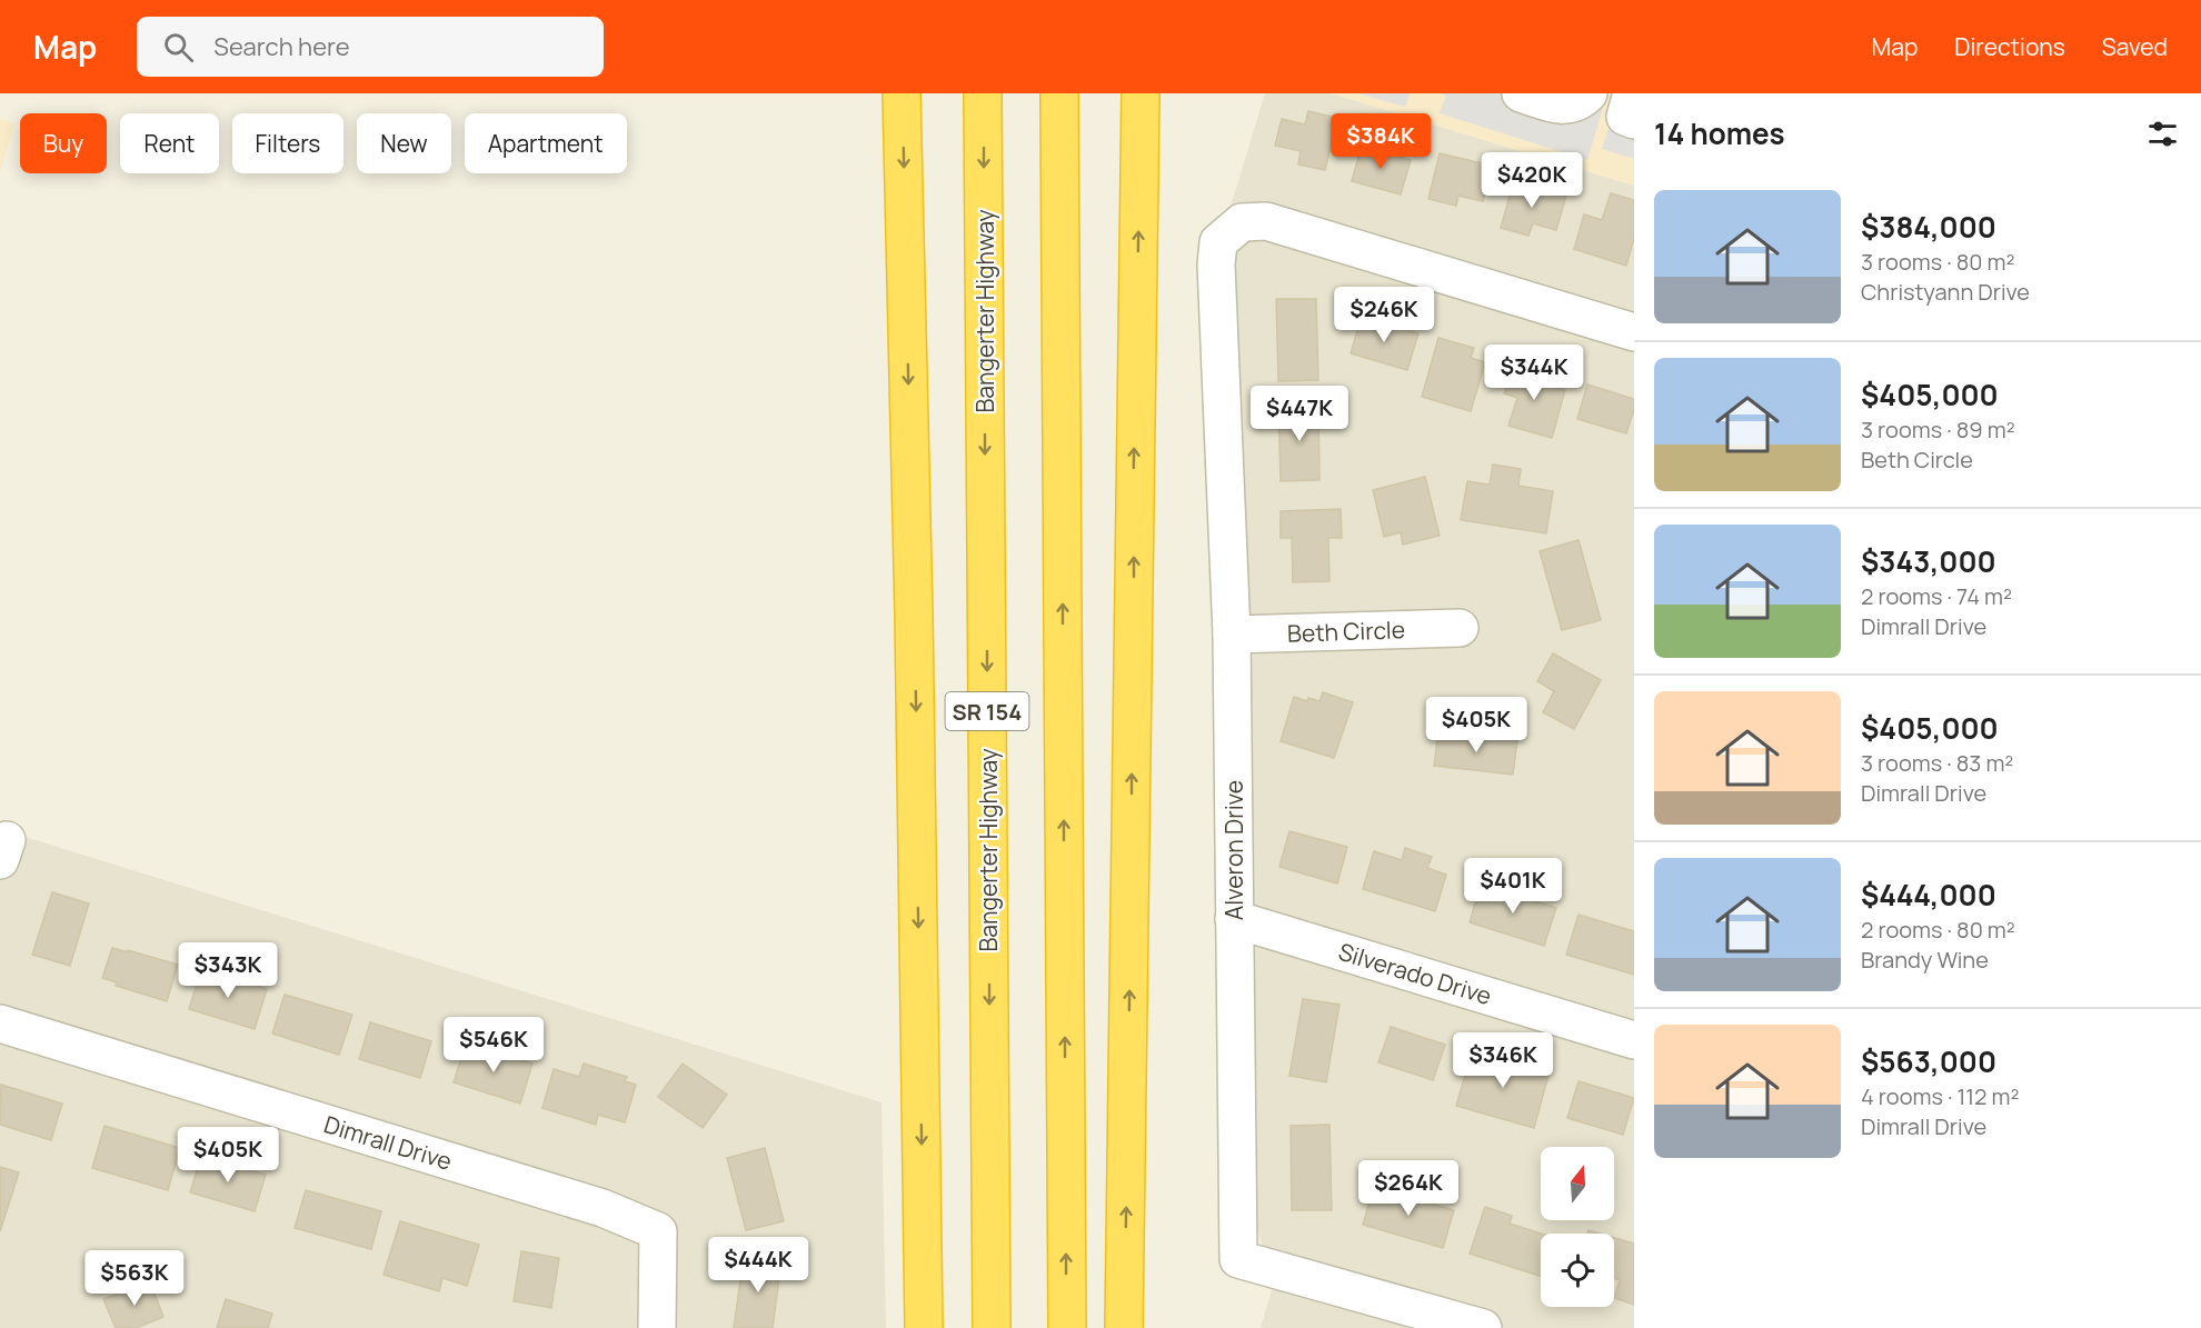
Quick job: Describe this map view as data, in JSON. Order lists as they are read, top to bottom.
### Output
{
  "streets": {
    "highway": ["Bangerter Highway", "SR 154"],
    "street": [
      "Beth Circle",
      "Alveron Drive",
      "Silverado Drive",
      "Dimrall Drive"
    ]
  },
  "crossings": [
    ["Beth Circle", "Alveron Drive"],
    ["Alveron Drive", "Silverado Drive"]
  ],
  "north": "top",
  "page": {
    "header": "Map",
    "search": "Search here",
    "nav": ["Map", "Directions", "Saved"],
    "heading": "14 homes",
    "price": [
      "$384K",
      "$420K",
      "$246K",
      "$344K",
      "$447K",
      "$405K",
      "$401K",
      "$343K",
      "$546K",
      "$346K",
      "$405K",
      "$264K",
      "$444K",
      "$563K"
    ],
    "chip": [
      "Buy",
      "Rent",
      "Filters",
      "New",
      "Apartment"
    ],
    "list": [
      {
        "name": "$384,000",
        "note": "3 rooms · 80 m² · Christyann Drive"
      },
      {
        "name": "$405,000",
        "note": "3 rooms · 89 m² · Beth Circle"
      },
      {
        "name": "$343,000",
        "note": "2 rooms · 74 m² · Dimrall Drive"
      },
      {
        "name": "$405,000",
        "note": "3 rooms · 83 m² · Dimrall Drive"
      },
      {
        "name": "$444,000",
        "note": "2 rooms · 80 m² · Brandy Wine"
      },
      {
        "name": "$563,000",
        "note": "4 rooms · 112 m² · Dimrall Drive"
      }
    ]
  }
}
